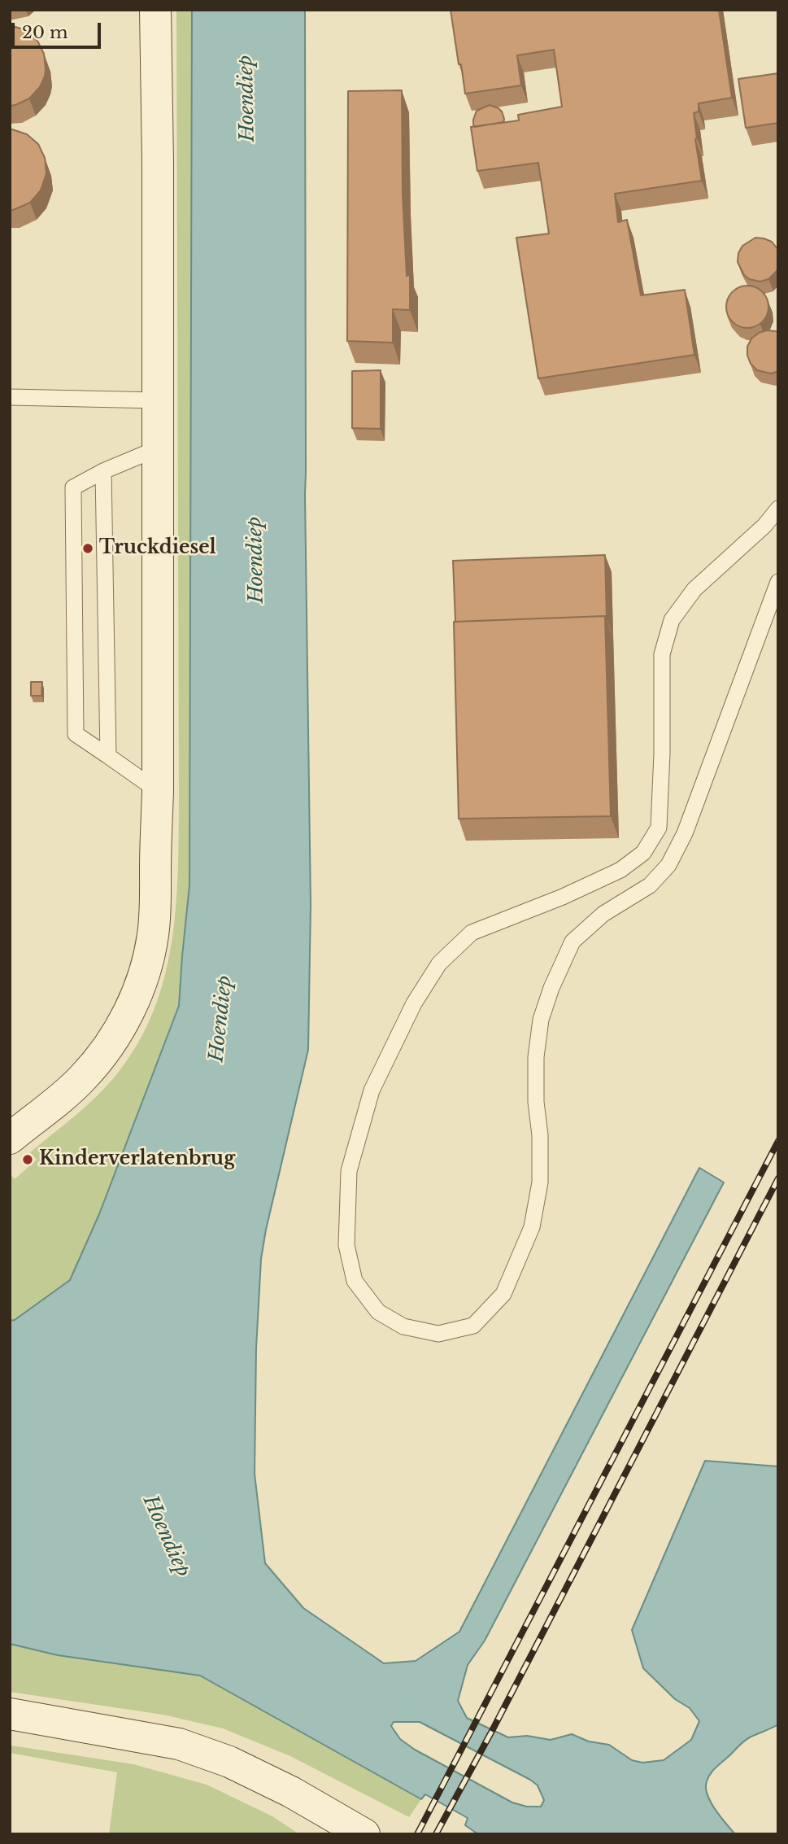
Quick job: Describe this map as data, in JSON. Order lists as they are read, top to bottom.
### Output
{
  "water": ["Hoendiep"],
  "places": ["Truckdiesel", "Kinderverlatenbrug"],
  "scale_bar": "20 m"
}
